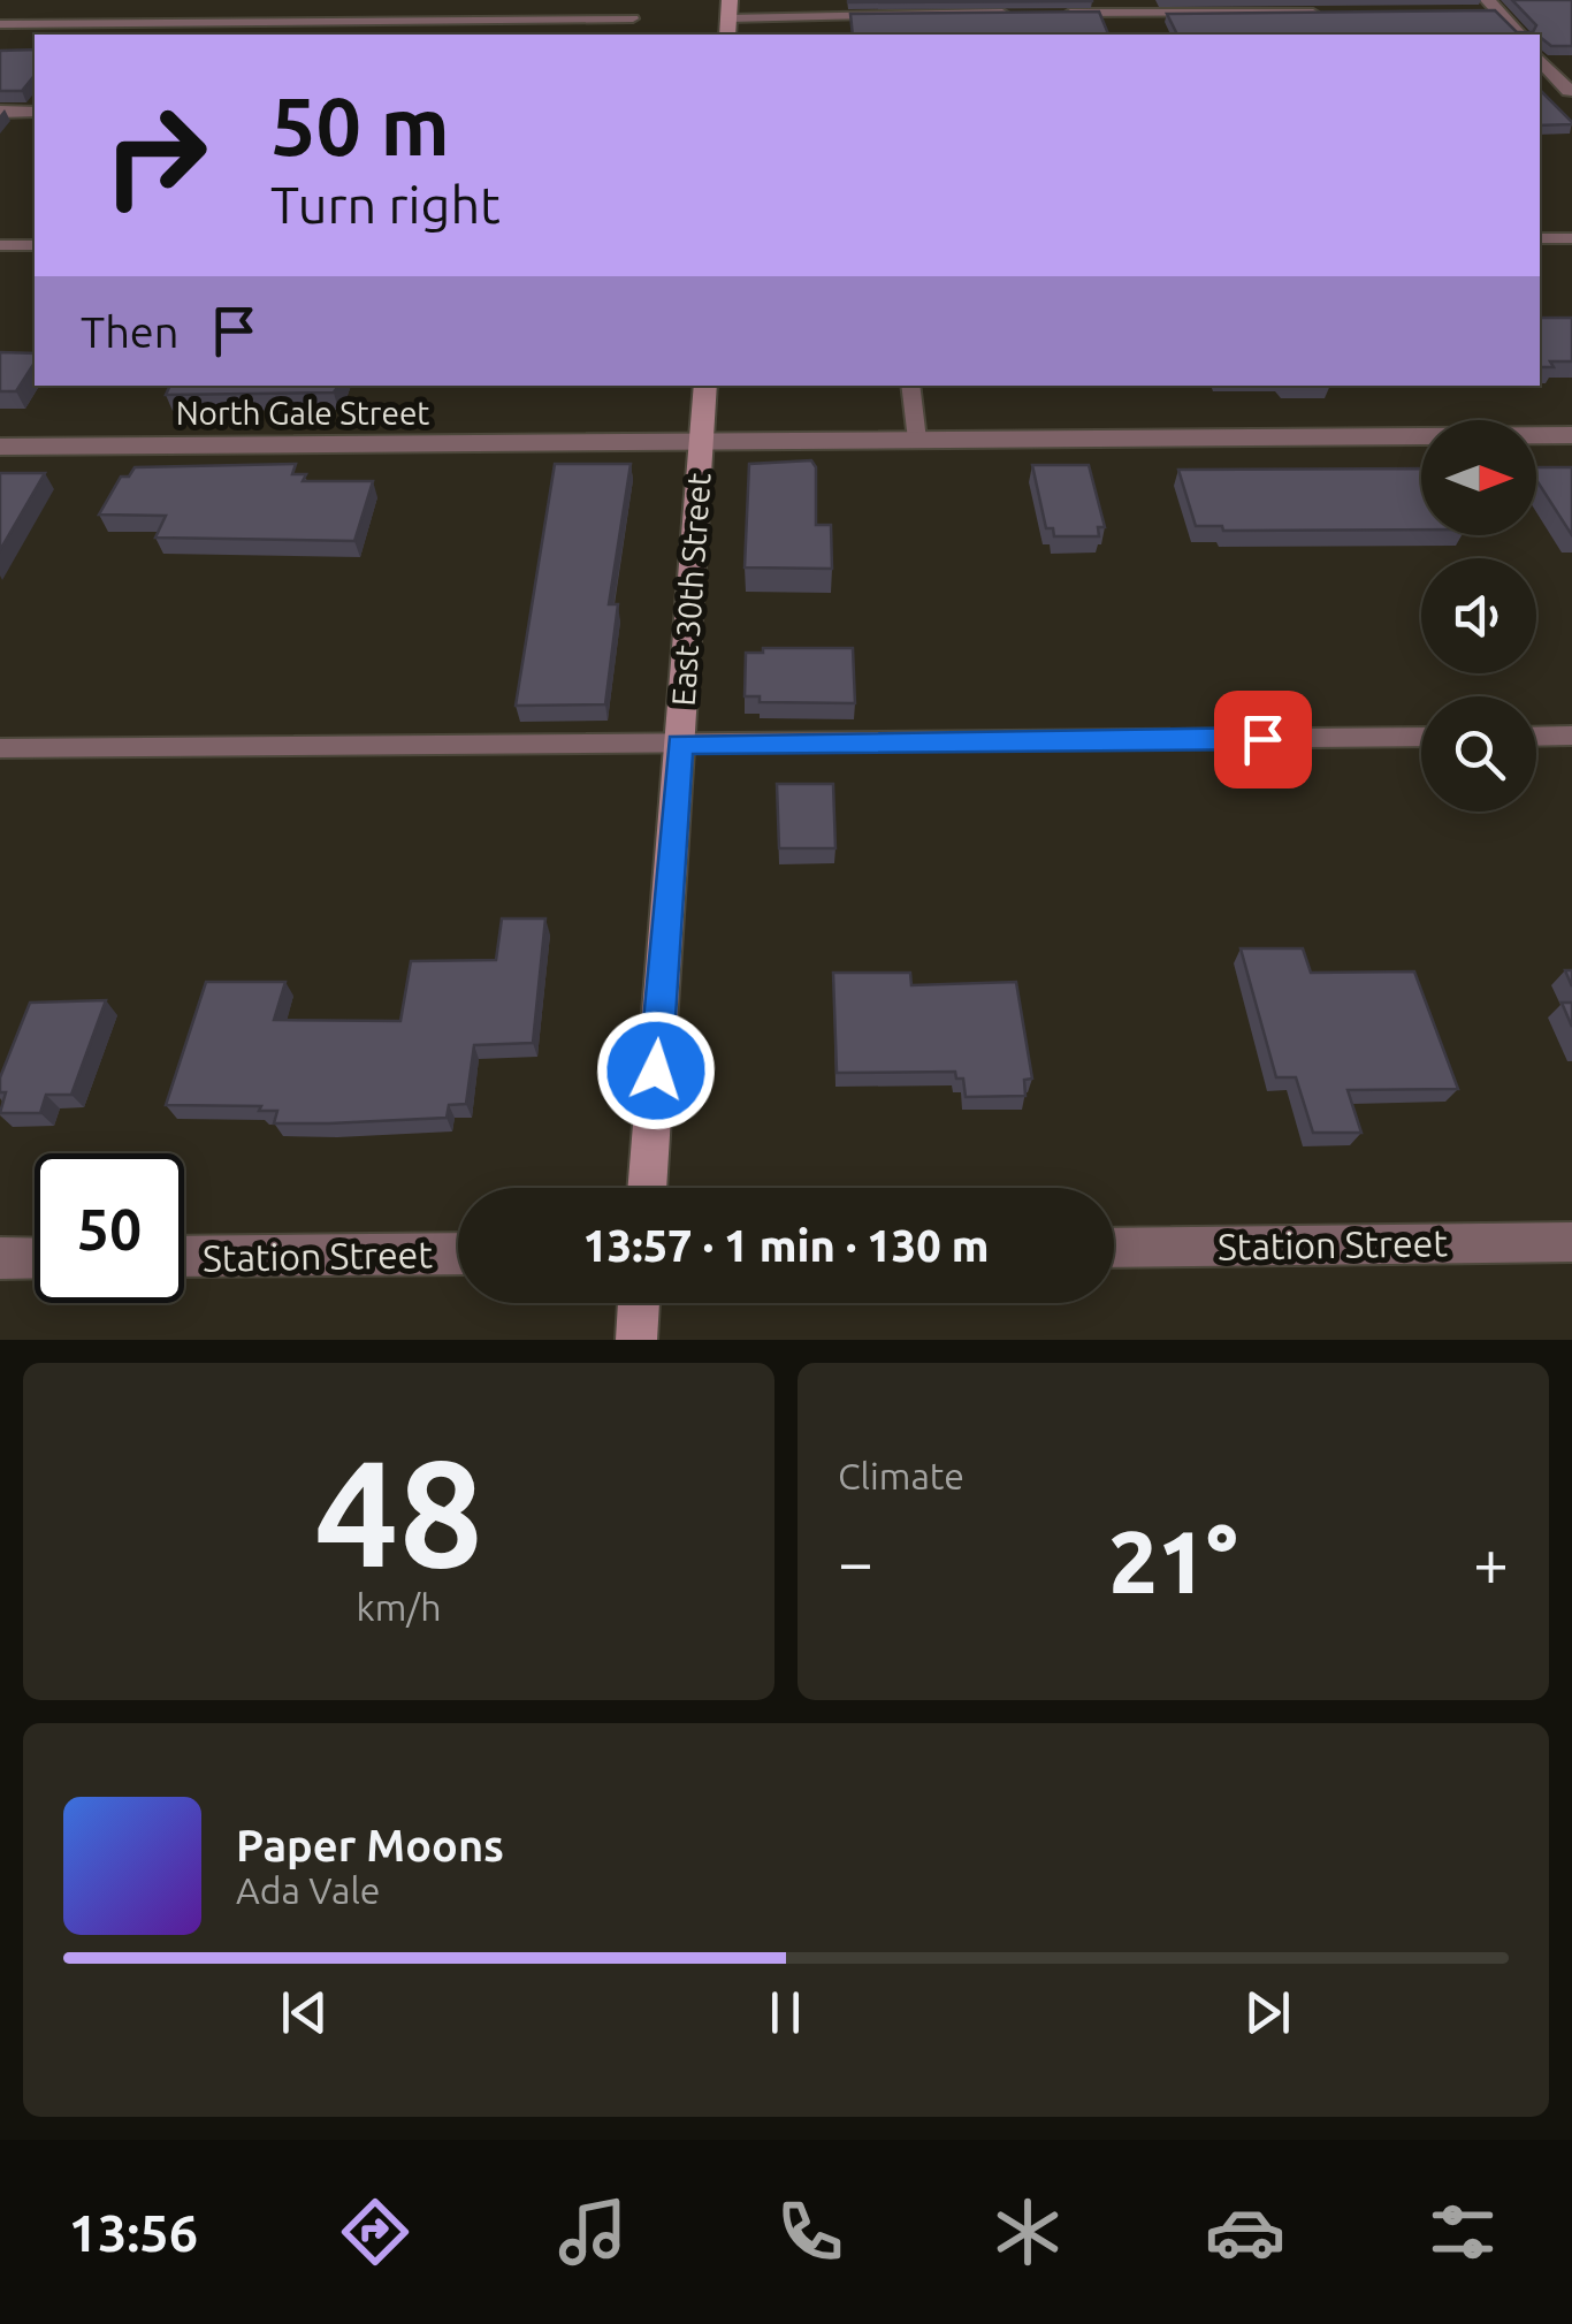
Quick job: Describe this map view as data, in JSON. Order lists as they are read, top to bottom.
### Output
{
  "streets": {
    "main road": ["East 30th Street"],
    "street": ["North Gale Street", "Station Street"]
  },
  "crossings": [
    ["North Gale Street", "East 30th Street"]
  ],
  "north": "right",
  "page": {
    "turn": ["50 m", "Turn right"],
    "then": "Then",
    "limit": "50",
    "trip": "13:57 · 1 min · 130 m",
    "tile": [
      ["48", "km/h"],
      "Climate"
    ],
    "heat": ["−", "21°", "+"],
    "song": ["Paper Moons", "Ada Vale"],
    "tabs": "13:56"
  }
}
